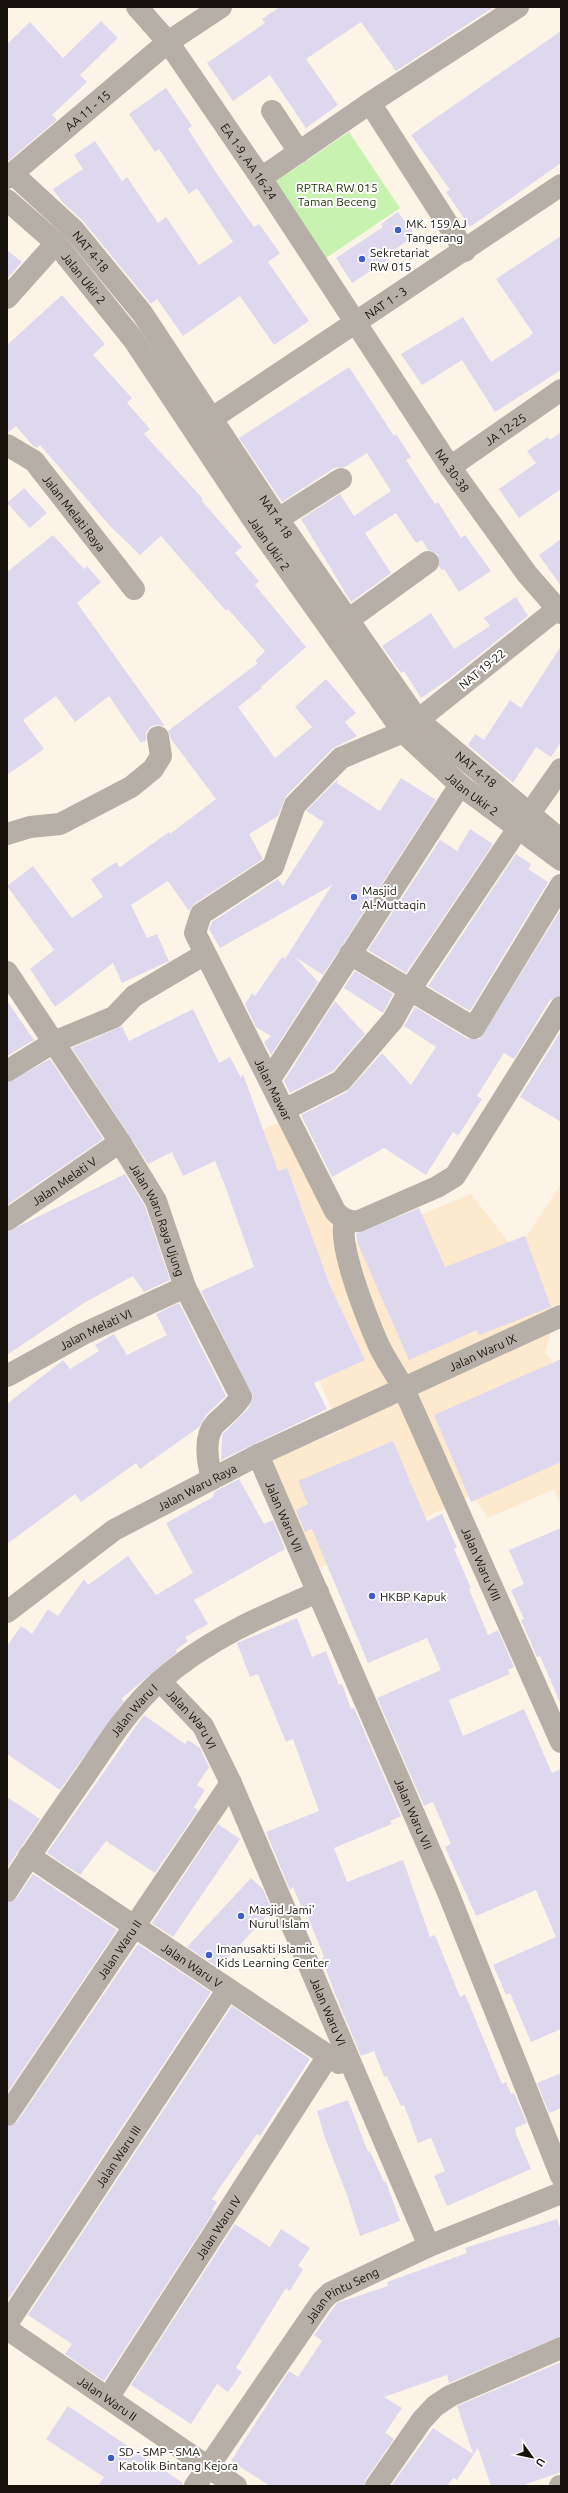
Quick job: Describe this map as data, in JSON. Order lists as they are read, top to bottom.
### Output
{
  "streets": {
    "street": [
      "AA 11 - 15",
      "EA 1-9, AA 16-24",
      "NAT 4-18",
      "Jalan Ukir 2",
      "NAT 1 - 3",
      "JA 12-25",
      "NA 30-38",
      "Jalan Melati Raya",
      "NAT 19-22",
      "Jalan Mawar",
      "Jalan Melati V",
      "Jalan Waru Raya Ujung",
      "Jalan Melati VI",
      "Jalan Waru IX",
      "Jalan Waru Raya",
      "Jalan Waru VII",
      "Jalan Waru VIII",
      "Jalan Waru I",
      "Jalan Waru VI",
      "Jalan Waru II",
      "Jalan Waru V",
      "Jalan Waru III",
      "Jalan Waru IV",
      "Jalan Pintu Seng"
    ]
  },
  "crossings": [
    ["AA 11 - 15", "EA 1-9, AA 16-24"],
    ["AA 11 - 15", "NAT 4-18"],
    ["EA 1-9, AA 16-24", "NAT 1 - 3"],
    ["EA 1-9, AA 16-24", "NA 30-38"],
    ["NAT 4-18", "Jalan Ukir 2"],
    ["NAT 4-18", "NAT 1 - 3"],
    ["NAT 4-18", "NAT 19-22"],
    ["Jalan Ukir 2", "NAT 19-22"],
    ["NAT 1 - 3", "NA 30-38"],
    ["JA 12-25", "NA 30-38"],
    ["NA 30-38", "NAT 19-22"],
    ["NAT 19-22", "Jalan Mawar"],
    ["Jalan Melati V", "Jalan Waru Raya Ujung"],
    ["Jalan Waru Raya Ujung", "Jalan Melati VI"],
    ["Jalan Waru Raya Ujung", "Jalan Waru Raya"],
    ["Jalan Waru IX", "Jalan Waru Raya"],
    ["Jalan Waru IX", "Jalan Waru VIII"],
    ["Jalan Waru Raya", "Jalan Waru VII"],
    ["Jalan Waru Raya", "Jalan Waru VIII"],
    ["Jalan Waru VII", "Jalan Waru I"],
    ["Jalan Waru I", "Jalan Waru VI"],
    ["Jalan Waru I", "Jalan Waru V"],
    ["Jalan Waru VI", "Jalan Waru II"],
    ["Jalan Waru VI", "Jalan Waru V"],
    ["Jalan Waru VI", "Jalan Pintu Seng"],
    ["Jalan Waru II", "Jalan Waru V"],
    ["Jalan Waru II", "Jalan Waru IV"],
    ["Jalan Waru II", "Jalan Pintu Seng"],
    ["Jalan Waru V", "Jalan Waru III"],
    ["Jalan Waru V", "Jalan Waru IV"]
  ],
  "parks": ["RPTRA RW 015 Taman Beceng"],
  "places": [
    "MK. 159 AJ Tangerang",
    "Sekretariat RW 015",
    "Masjid Al-Muttaqin",
    "HKBP Kapuk",
    "Masjid Jami' Nurul Islam",
    "Imanusakti Islamic Kids Learning Center",
    "SD - SMP - SMA Katolik Bintang Kejora"
  ],
  "north": "bottom right"
}
